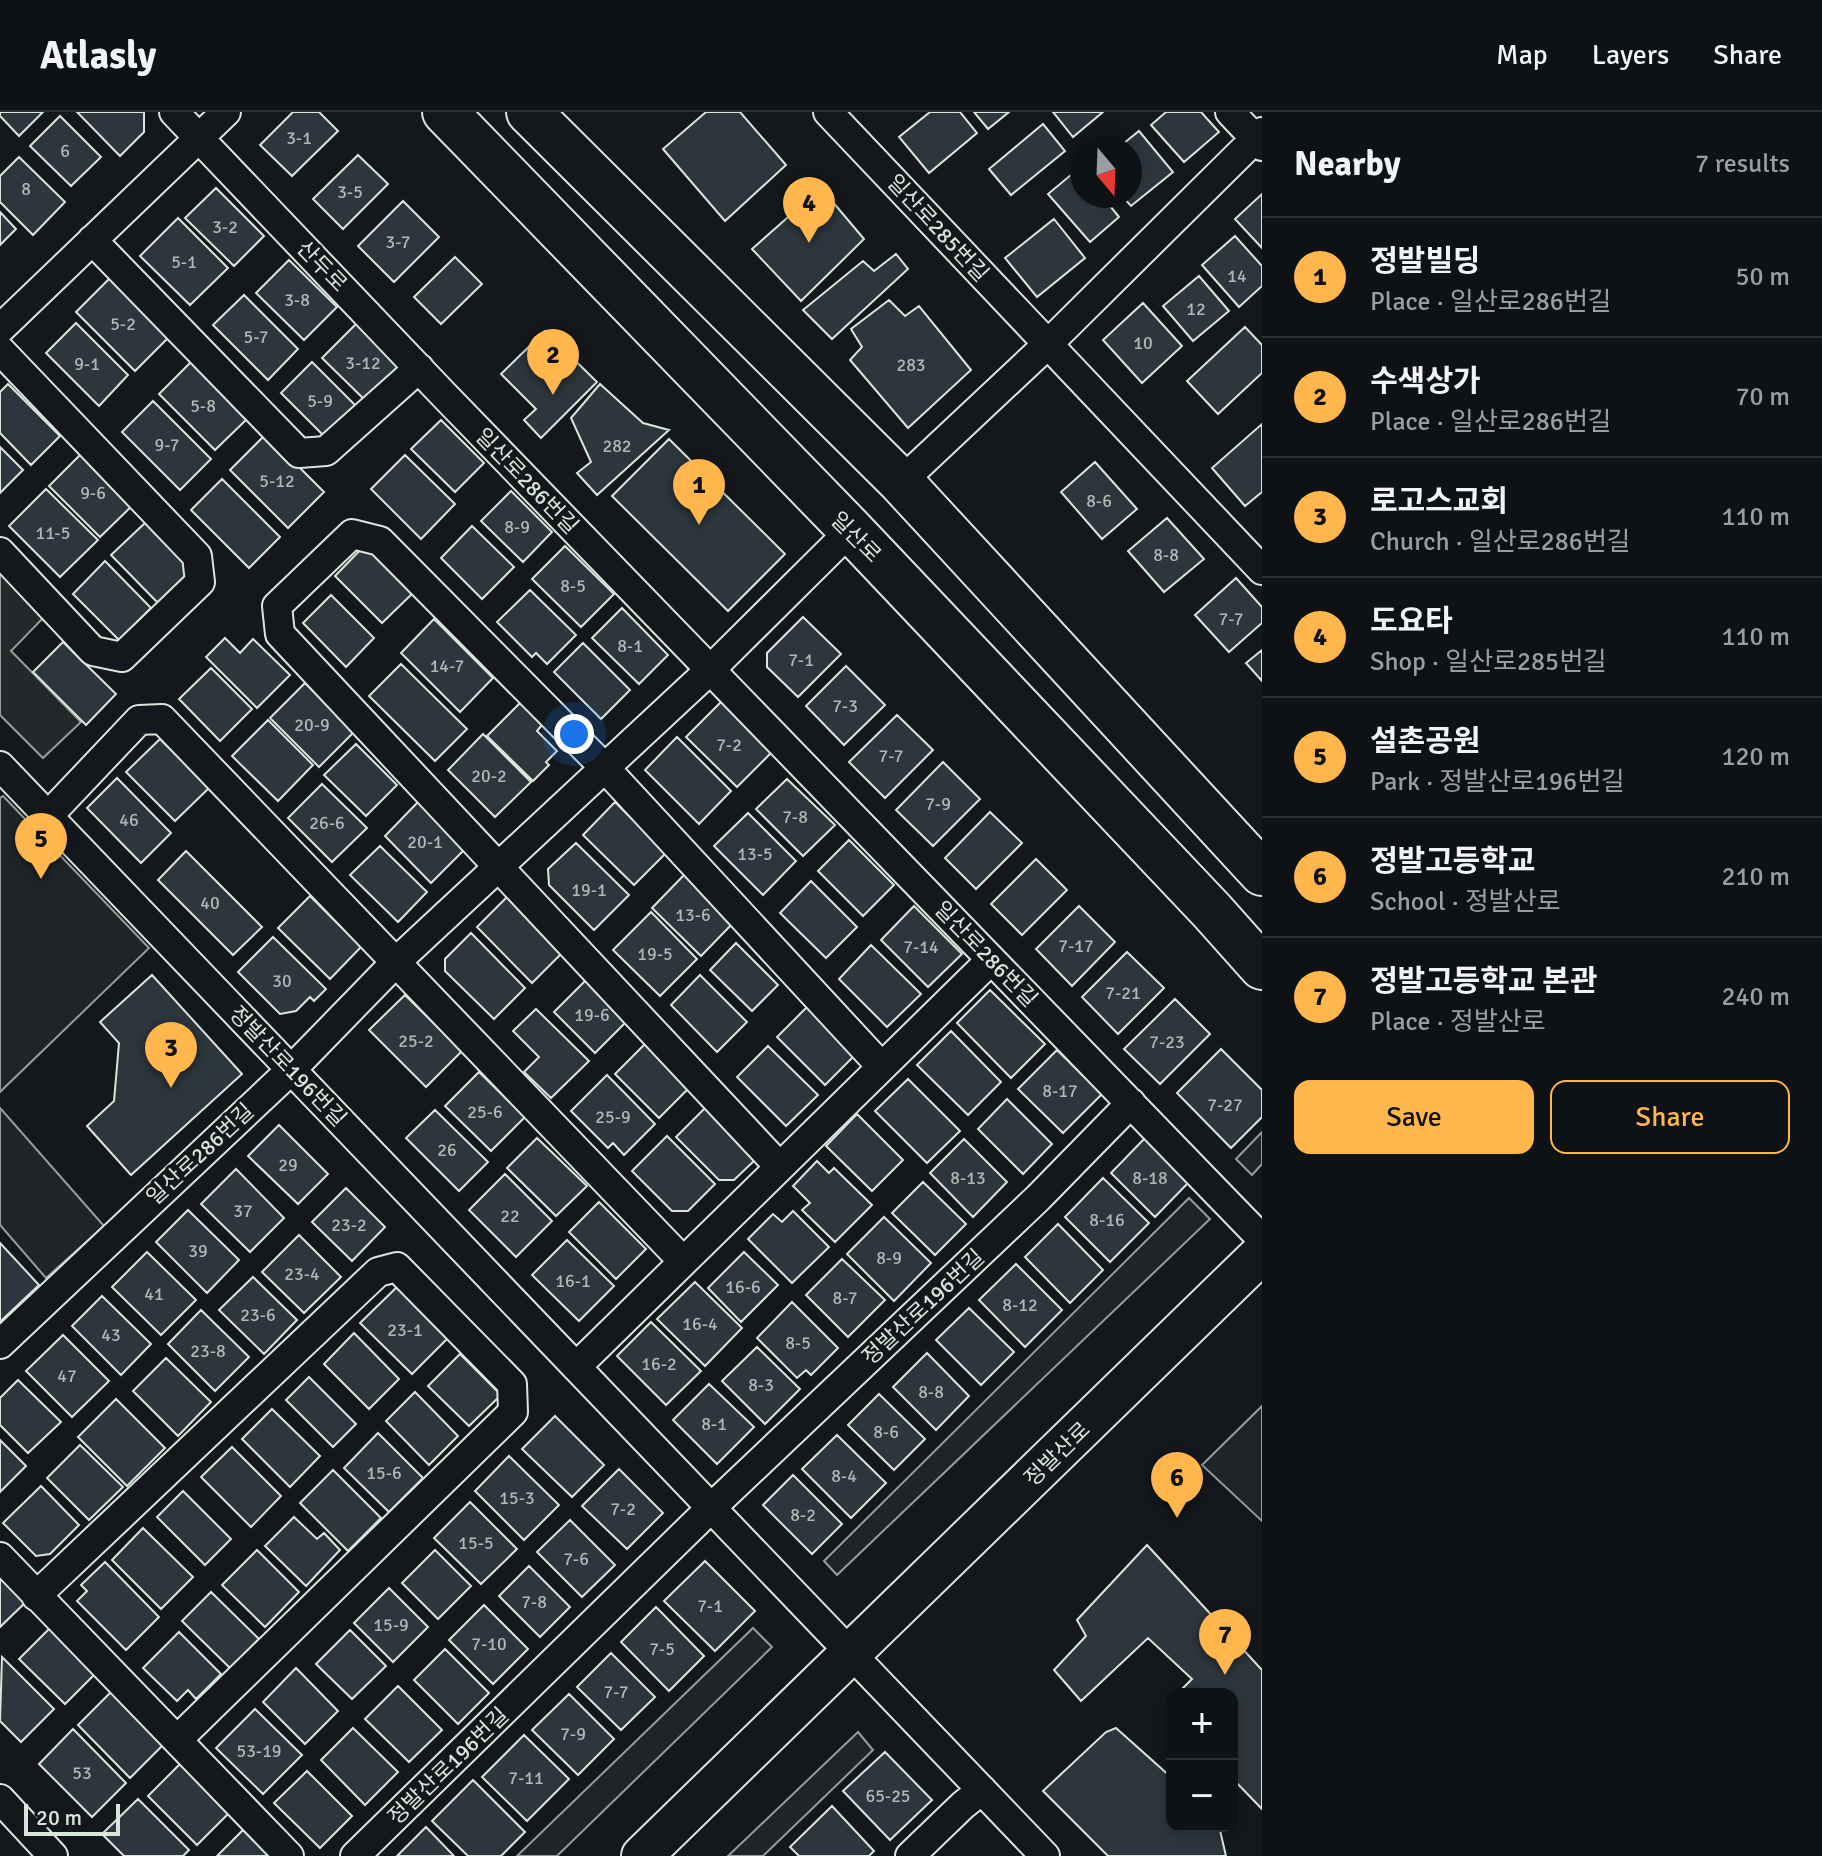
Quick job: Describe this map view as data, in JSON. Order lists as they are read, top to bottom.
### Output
{
  "streets": {
    "main road": ["일산로", "정발산로"],
    "street": [
      "일산로285번길",
      "산두로",
      "일산로286번길",
      "정발산로196번길"
    ]
  },
  "crossings": [
    ["산두로", "일산로286번길"],
    ["일산로286번길", "일산로"],
    ["일산로286번길", "정발산로196번길"],
    ["정발산로196번길", "정발산로"]
  ],
  "house_numbers": [
    "3-1",
    "6",
    "8",
    "3-5",
    "3-2",
    "3-7",
    "5-1",
    "14",
    "3-8",
    "12",
    "5-2",
    "5-7",
    "10",
    "3-12",
    "9-1",
    "283",
    "5-9",
    "5-8",
    "9-7",
    "282",
    "5-12",
    "9-6",
    "8-6",
    "8-9",
    "11-5",
    "8-8",
    "8-5",
    "7-7",
    "8-1",
    "7-1",
    "14-7",
    "7-3",
    "20-9",
    "7-2",
    "7-7",
    "20-2",
    "7-9",
    "7-8",
    "46",
    "26-6",
    "20-1",
    "13-5",
    "19-1",
    "40",
    "13-6",
    "7-17",
    "7-14",
    "19-5",
    "30",
    "7-21",
    "19-6",
    "25-2",
    "7-23",
    "8-17",
    "7-27",
    "25-6",
    "25-9",
    "26",
    "29",
    "8-13",
    "8-18",
    "37",
    "22",
    "8-16",
    "23-2",
    "39",
    "8-9",
    "23-4",
    "16-1",
    "16-6",
    "41",
    "8-7",
    "8-12",
    "23-6",
    "16-4",
    "23-1",
    "43",
    "8-5",
    "23-8",
    "16-2",
    "47",
    "8-3",
    "8-8",
    "8-1",
    "8-6",
    "15-6",
    "8-4",
    "15-3",
    "7-2",
    "8-2",
    "15-5",
    "7-6",
    "7-8",
    "7-1",
    "15-9",
    "7-10",
    "7-5",
    "7-7",
    "7-9",
    "53-19",
    "53",
    "7-11",
    "65-25"
  ],
  "scale_bar": "20 m",
  "north": "bottom",
  "page": {
    "header": "Atlasly",
    "nav": ["Map", "Layers", "Share"],
    "heading": ["Nearby", "7 results"],
    "pins": [
      "4",
      "2",
      "1",
      "5",
      "3",
      "6",
      "7"
    ],
    "list": [
      {
        "mark": "1",
        "name": "정발빌딩",
        "note": "Place · 일산로286번길",
        "value": "50 m"
      },
      {
        "mark": "2",
        "name": "수색상가",
        "note": "Place · 일산로286번길",
        "value": "70 m"
      },
      {
        "mark": "3",
        "name": "로고스교회",
        "note": "Church · 일산로286번길",
        "value": "110 m"
      },
      {
        "mark": "4",
        "name": "도요타",
        "note": "Shop · 일산로285번길",
        "value": "110 m"
      },
      {
        "mark": "5",
        "name": "설촌공원",
        "note": "Park · 정발산로196번길",
        "value": "120 m"
      },
      {
        "mark": "6",
        "name": "정발고등학교",
        "note": "School · 정발산로",
        "value": "210 m"
      },
      {
        "mark": "7",
        "name": "정발고등학교 본관",
        "note": "Place · 정발산로",
        "value": "240 m"
      }
    ],
    "buttons": ["Save", "Share"],
    "map_buttons": ["+", "−"],
    "scale": "20 m"
  }
}
